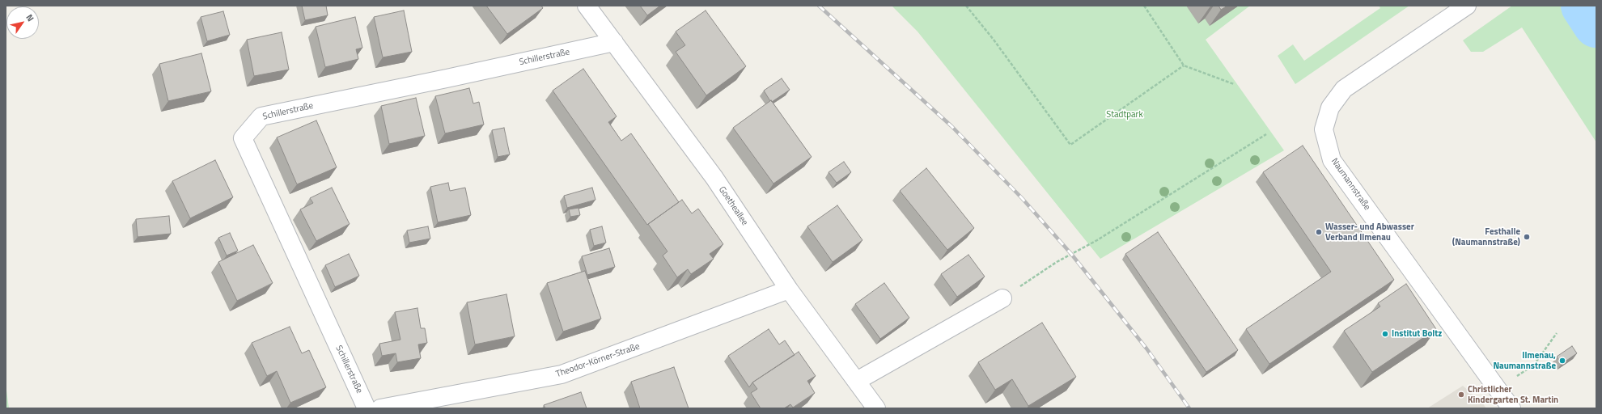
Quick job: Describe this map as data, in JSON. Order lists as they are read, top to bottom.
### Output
{
  "streets": {
    "street": [
      "Schillerstraße",
      "Naumannstraße",
      "Goetheallee",
      "Theodor-Körner-Straße"
    ]
  },
  "crossings": [
    ["Schillerstraße", "Goetheallee"],
    ["Goetheallee", "Theodor-Körner-Straße"]
  ],
  "parks": ["Stadtpark"],
  "places": [
    "Wasser- und Abwasser Verband Ilmenau",
    "Festhalle (Naumannstraße)",
    "Institut Boltz",
    "Ilmenau, Naumannstraße",
    "Christlicher Kindergarten St. Martin"
  ],
  "north": "top right"
}
